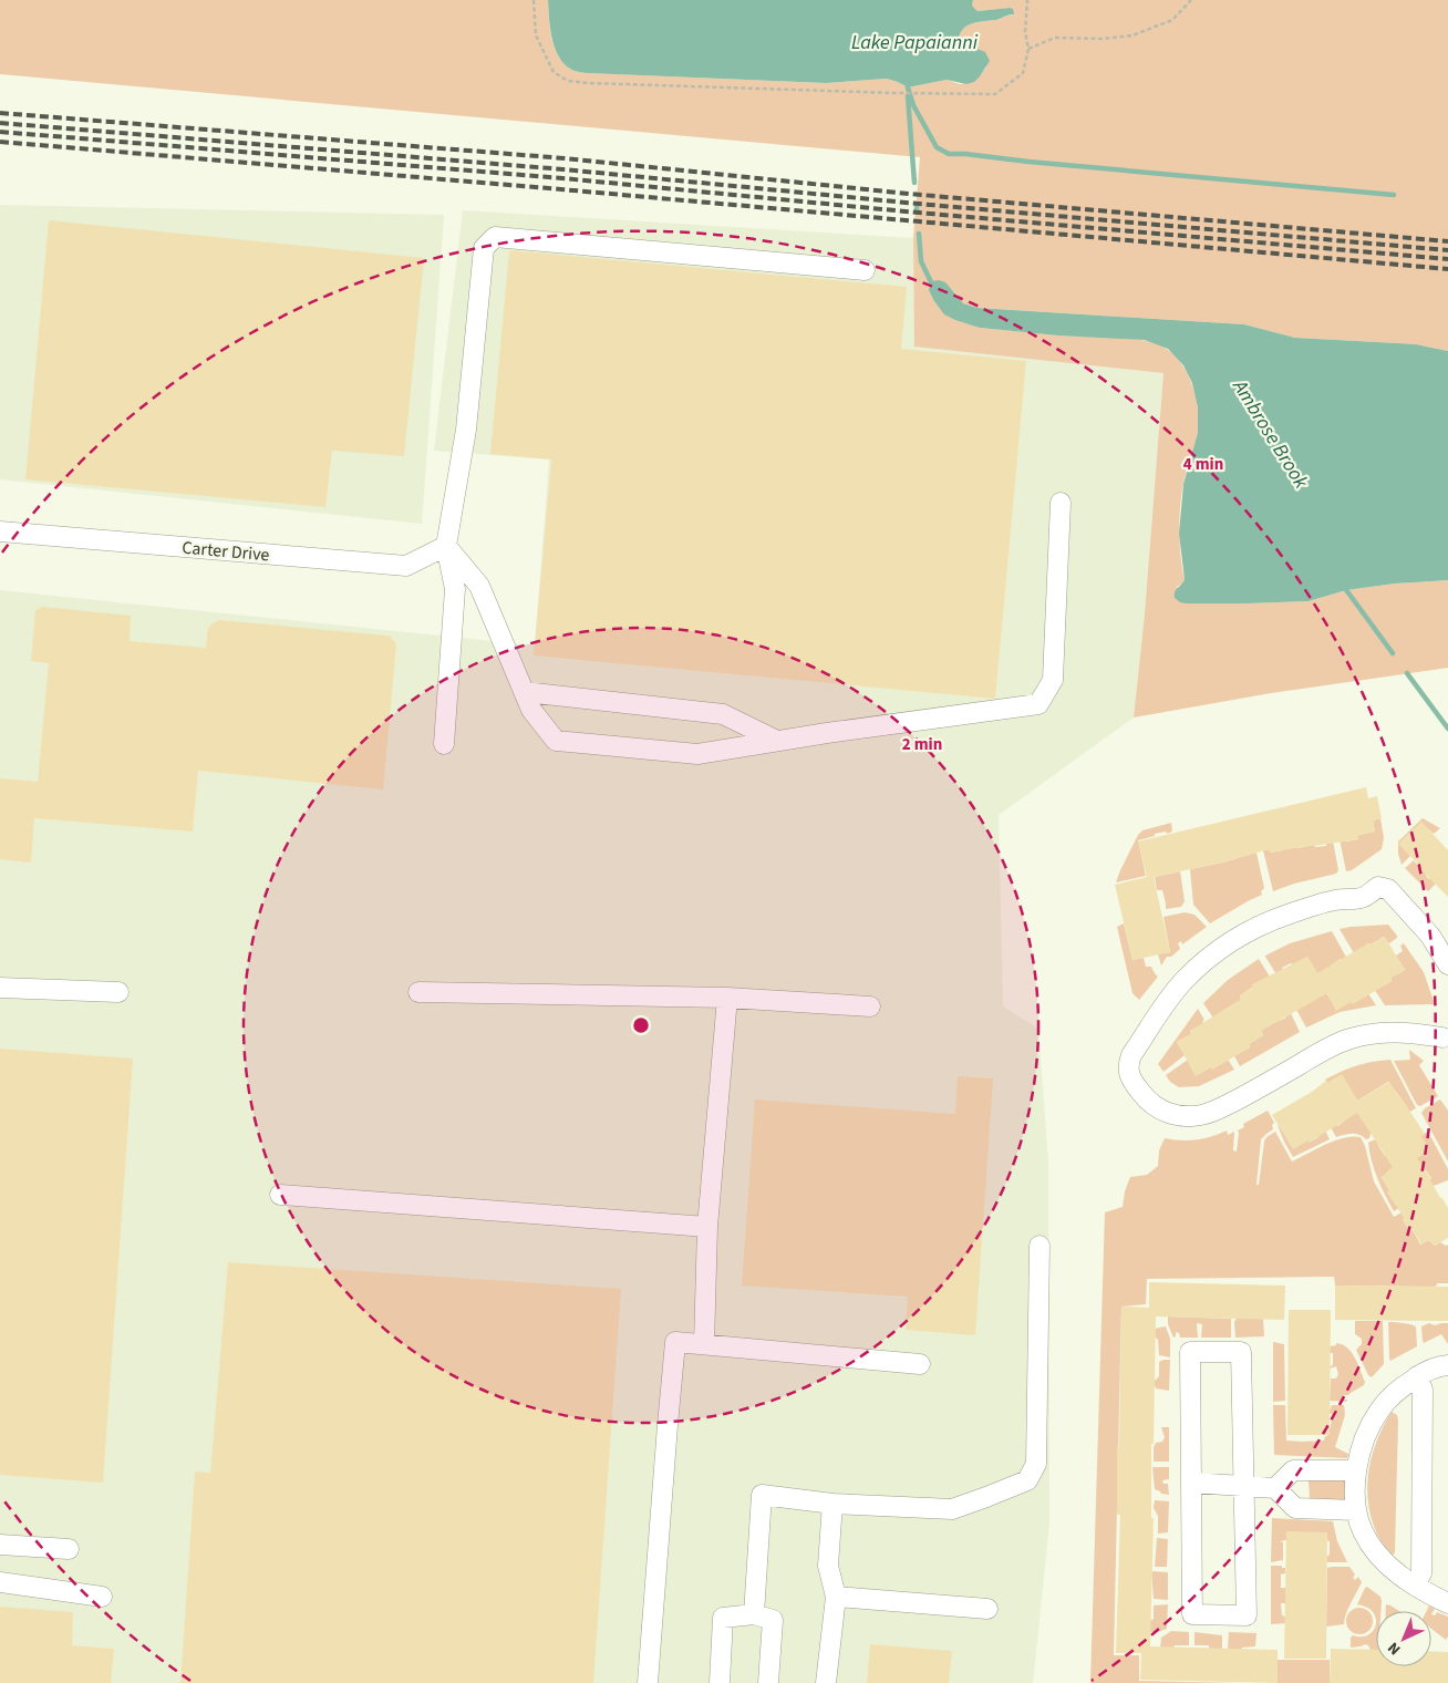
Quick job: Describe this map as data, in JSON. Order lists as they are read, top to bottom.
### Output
{
  "streets": {
    "street": ["Carter Drive"]
  },
  "water": ["Lake Papaianni", "Ambrose Brook"],
  "north": "bottom left",
  "rings": ["4 min", "2 min"]
}
